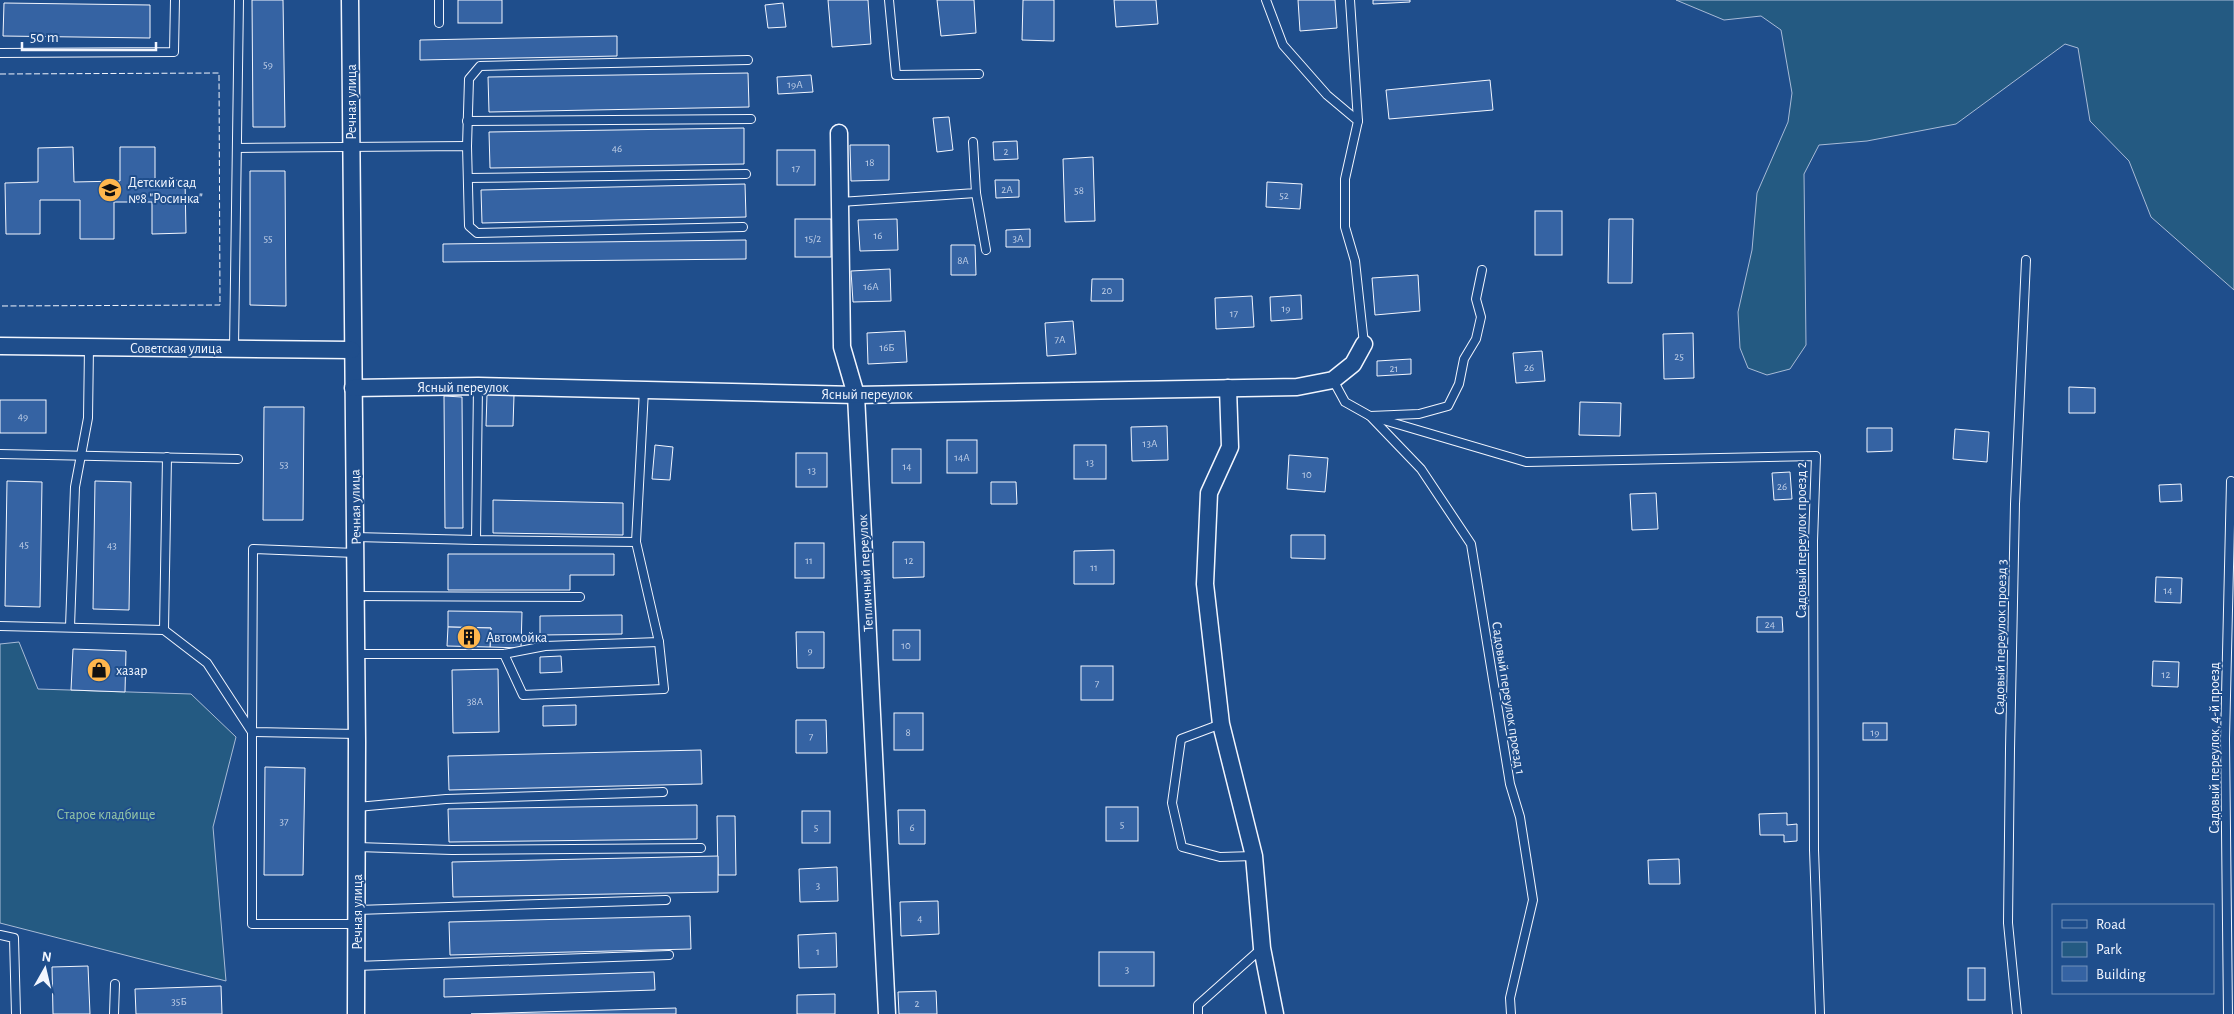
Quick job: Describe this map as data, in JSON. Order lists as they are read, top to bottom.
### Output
{
  "streets": {
    "street": [
      "Речная улица",
      "Советская улица",
      "Ясный переулок",
      "Тепличный переулок"
    ],
    "lane": [
      "Садовый переулок проезд 2",
      "Садовый переулок проезд 3",
      "Садовый переулок проезд 1",
      "Садовый переулок, 4-й проезд"
    ]
  },
  "crossings": [
    ["Речная улица", "Советская улица"],
    ["Речная улица", "Ясный переулок"],
    ["Ясный переулок", "Тепличный переулок"],
    ["Садовый переулок проезд 2", "Садовый переулок проезд 1"]
  ],
  "parks": ["Старое кладбище"],
  "places": {
    "school or university": ["Детский сад №8 \"Росинка\""],
    "building": ["Автомойка"],
    "shop": ["хазар"]
  },
  "house_numbers": [
    "59",
    "19А",
    "46",
    "2",
    "18",
    "17",
    "2А",
    "58",
    "52",
    "16",
    "55",
    "15/2",
    "3А",
    "8А",
    "16А",
    "20",
    "19",
    "17",
    "7А",
    "16Б",
    "25",
    "26",
    "21",
    "49",
    "13А",
    "14А",
    "13",
    "53",
    "14",
    "13",
    "10",
    "26",
    "45",
    "43",
    "11",
    "12",
    "11",
    "14",
    "24",
    "10",
    "9",
    "12",
    "7",
    "38А",
    "8",
    "19",
    "7",
    "37",
    "5",
    "5",
    "6",
    "3",
    "4",
    "1",
    "3",
    "35Б",
    "2"
  ],
  "legend": ["Road", "Park", "Building"],
  "scale_bar": "50 m",
  "north": "top"
}
